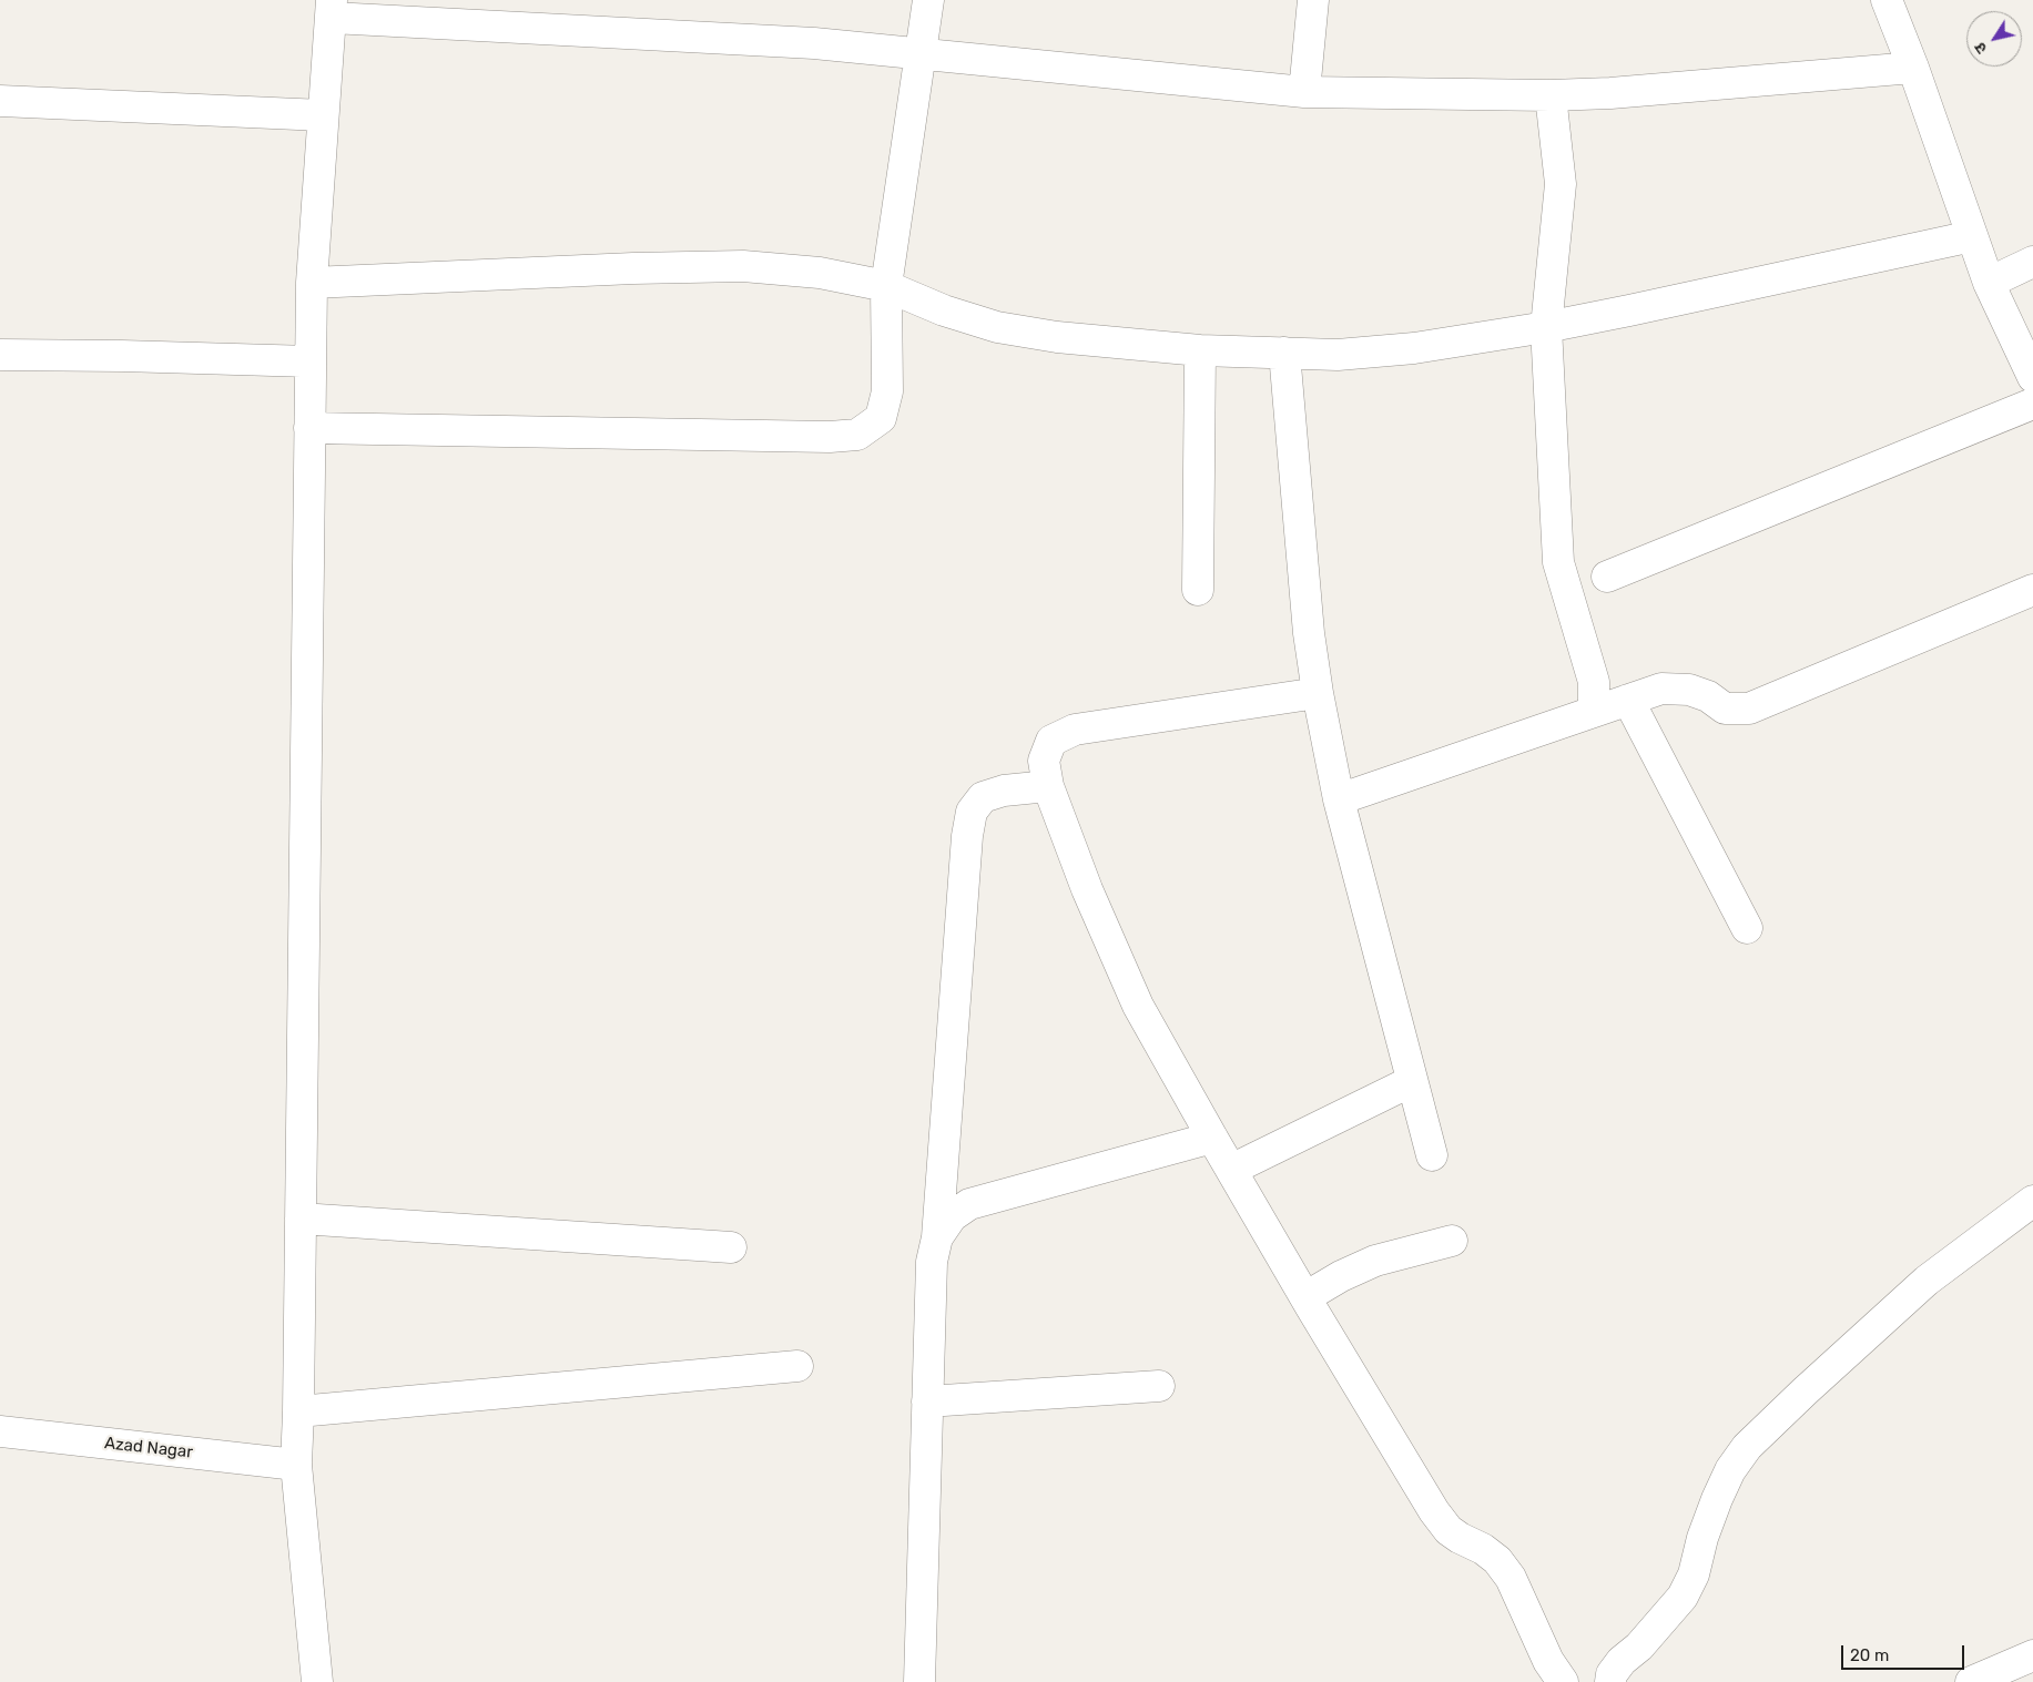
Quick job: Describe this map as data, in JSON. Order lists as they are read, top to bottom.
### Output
{
  "streets": {
    "street": ["Azad Nagar"]
  },
  "scale_bar": "20 m",
  "north": "bottom left"
}
